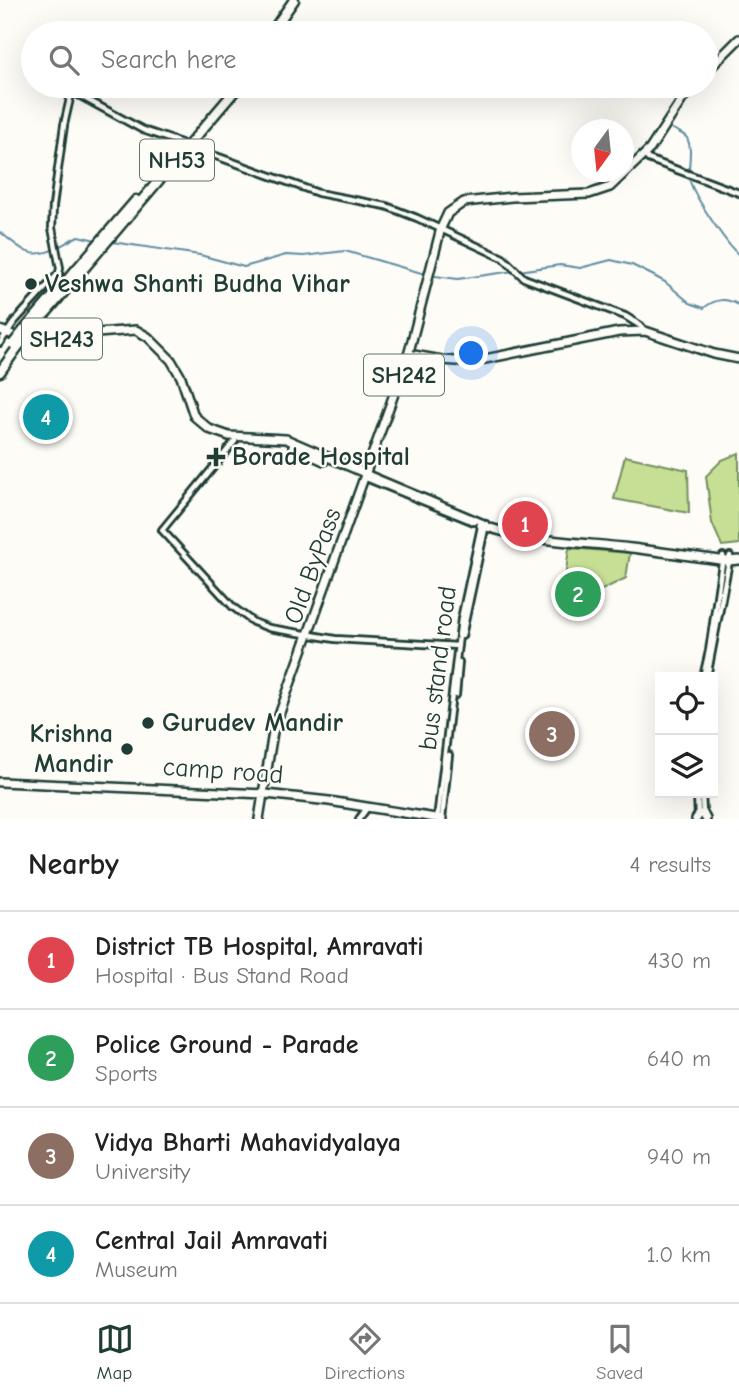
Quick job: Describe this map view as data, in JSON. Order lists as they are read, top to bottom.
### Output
{
  "streets": {
    "highway": ["NH53"],
    "main road": [
      "SH243",
      "SH242",
      "Old ByPass",
      "camp road"
    ],
    "street": ["bus stand road"]
  },
  "crossings": [
    ["SH243", "Old ByPass"],
    ["Old ByPass", "camp road"],
    ["bus stand road", "camp road"]
  ],
  "places": {
    "other": ["Veshwa Shanti Budha Vihar", "Gurudev Mandir", "Krishna Mandir"],
    "health": ["Borade Hospital"]
  },
  "north": "bottom",
  "page": {
    "search": "Search here",
    "pins": [
      "4",
      "1",
      "2",
      "3"
    ],
    "heading": ["Nearby", "4 results"],
    "list": [
      {
        "mark": "1",
        "name": "District TB Hospital, Amravati",
        "note": "Hospital · Bus Stand Road",
        "value": "430 m"
      },
      {
        "mark": "2",
        "name": "Police Ground - Parade",
        "note": "Sports",
        "value": "640 m"
      },
      {
        "mark": "3",
        "name": "Vidya Bharti Mahavidyalaya",
        "note": "University",
        "value": "940 m"
      },
      {
        "mark": "4",
        "name": "Central Jail Amravati",
        "note": "Museum",
        "value": "1.0 km"
      }
    ],
    "nav": ["Map", "Directions", "Saved"]
  }
}
